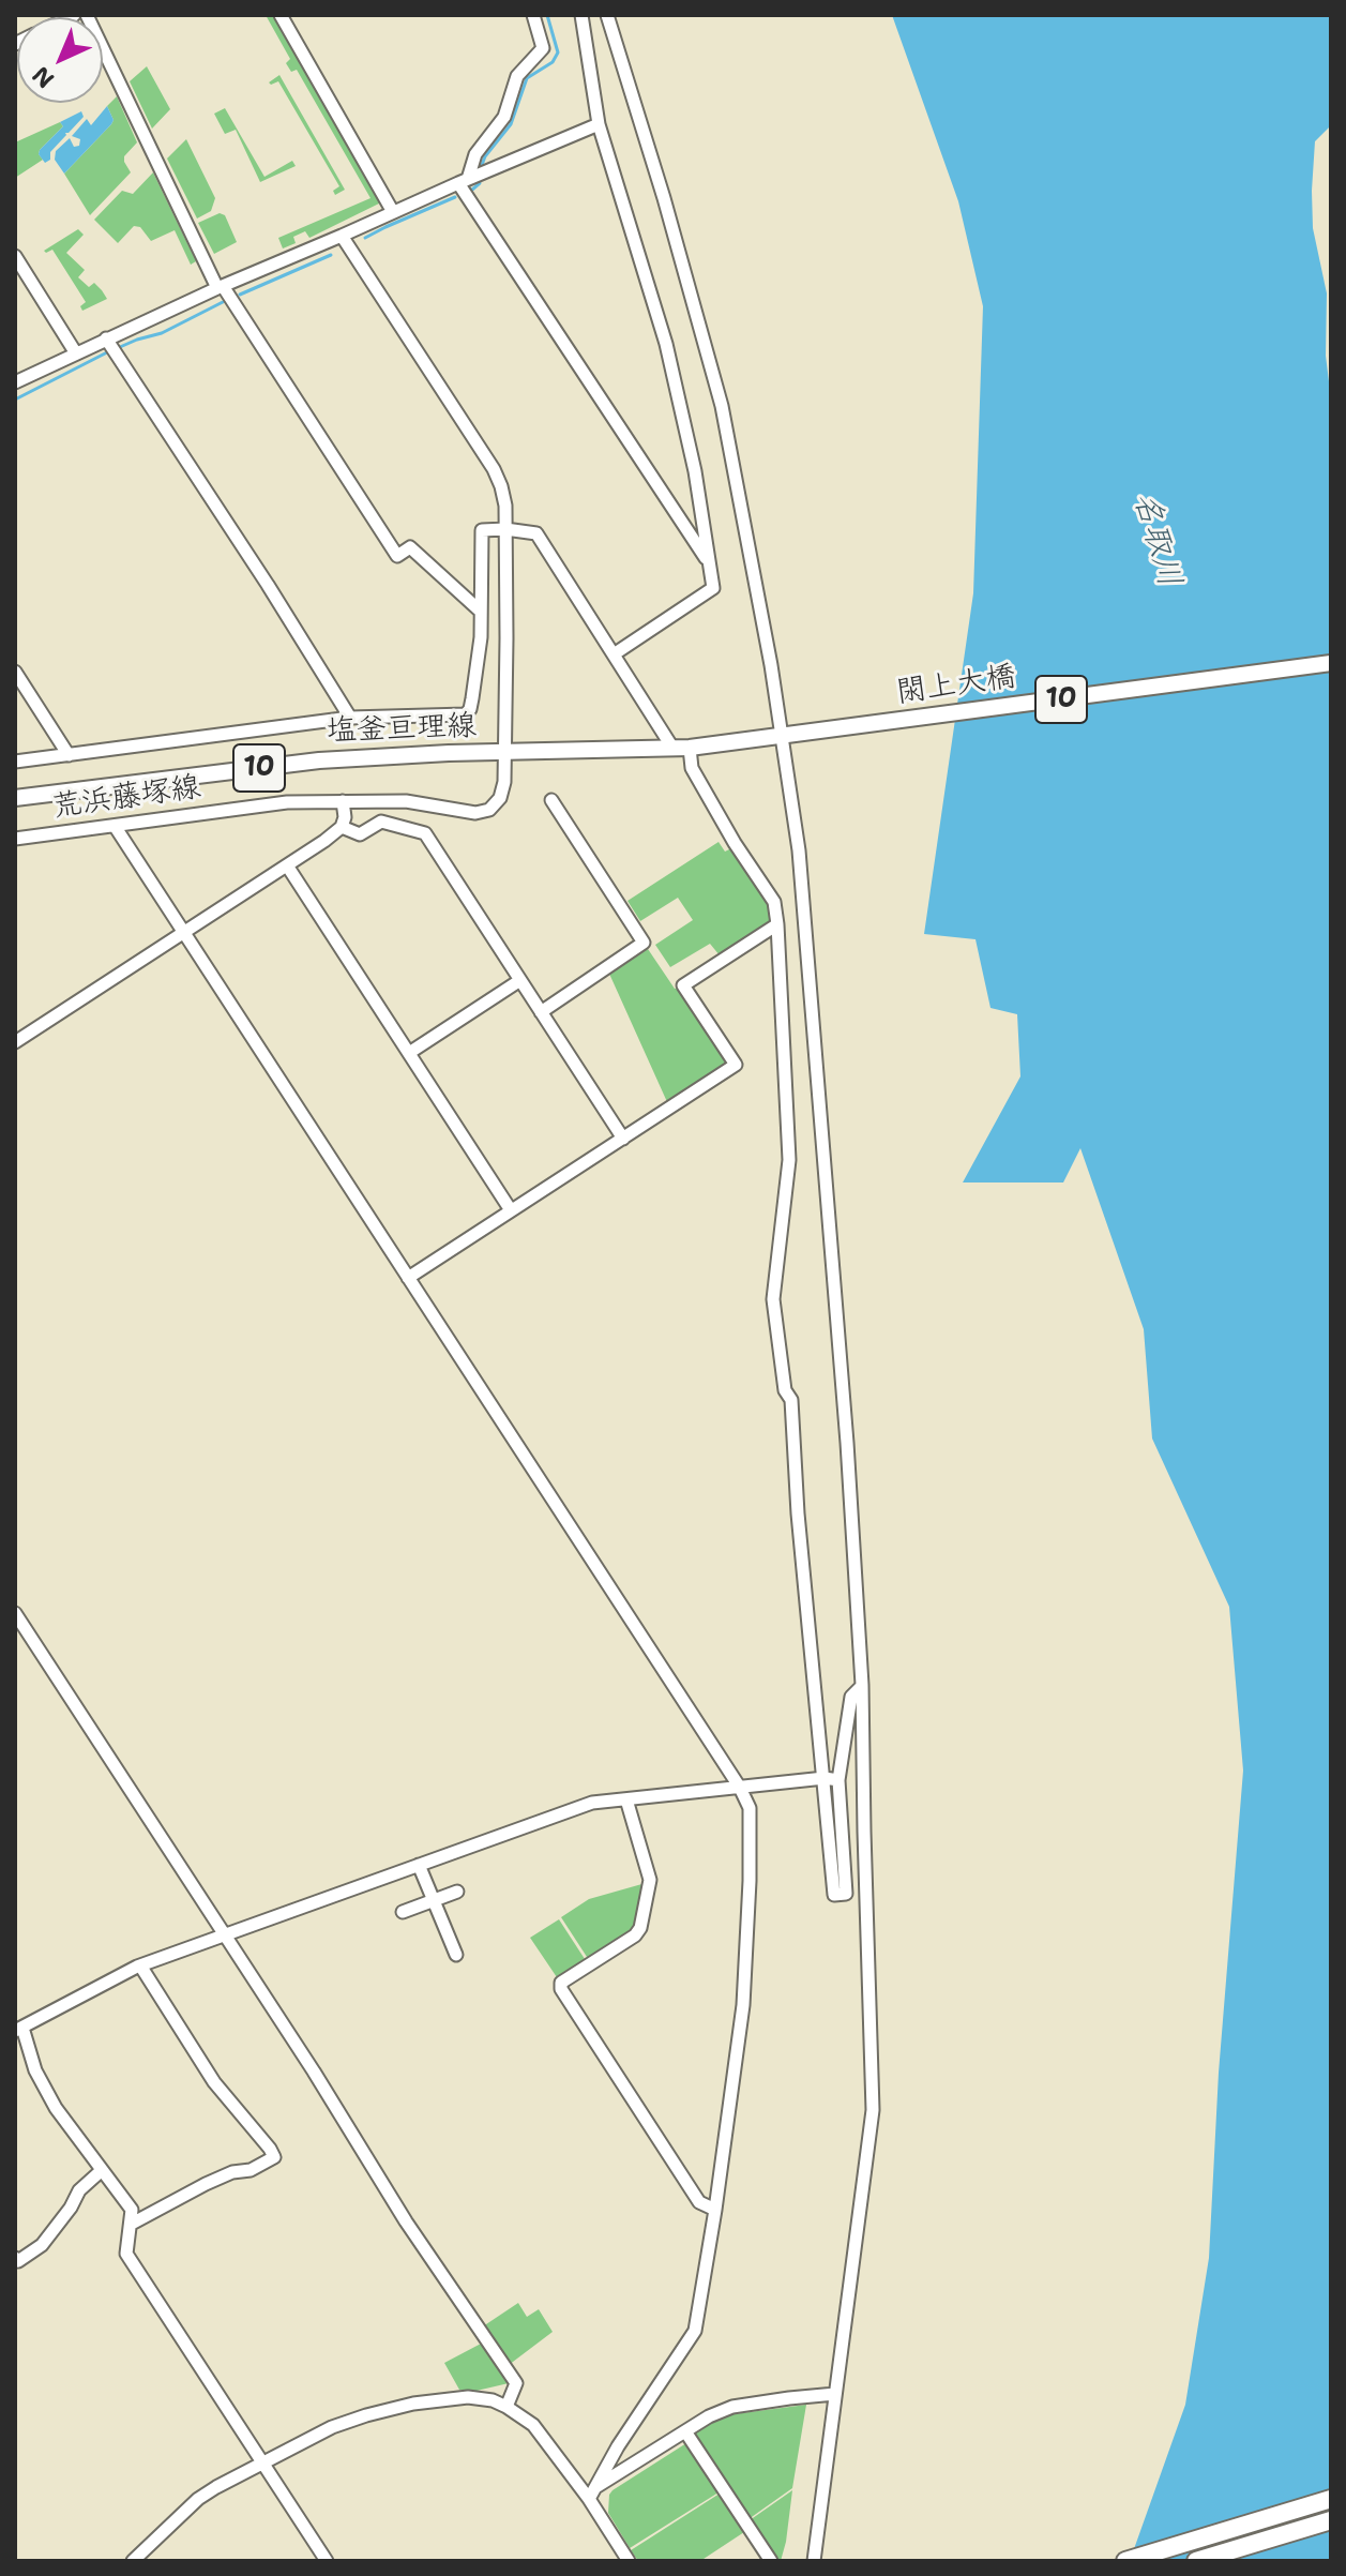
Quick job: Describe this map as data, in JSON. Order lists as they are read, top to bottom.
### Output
{
  "streets": {
    "main road": ["閖上大橋", "10", "塩釜亘理線"],
    "street": ["荒浜藤塚線"]
  },
  "crossings": [
    ["閖上大橋", "塩釜亘理線"],
    ["塩釜亘理線", "荒浜藤塚線"]
  ],
  "water": ["名取川"],
  "north": "bottom left"
}
